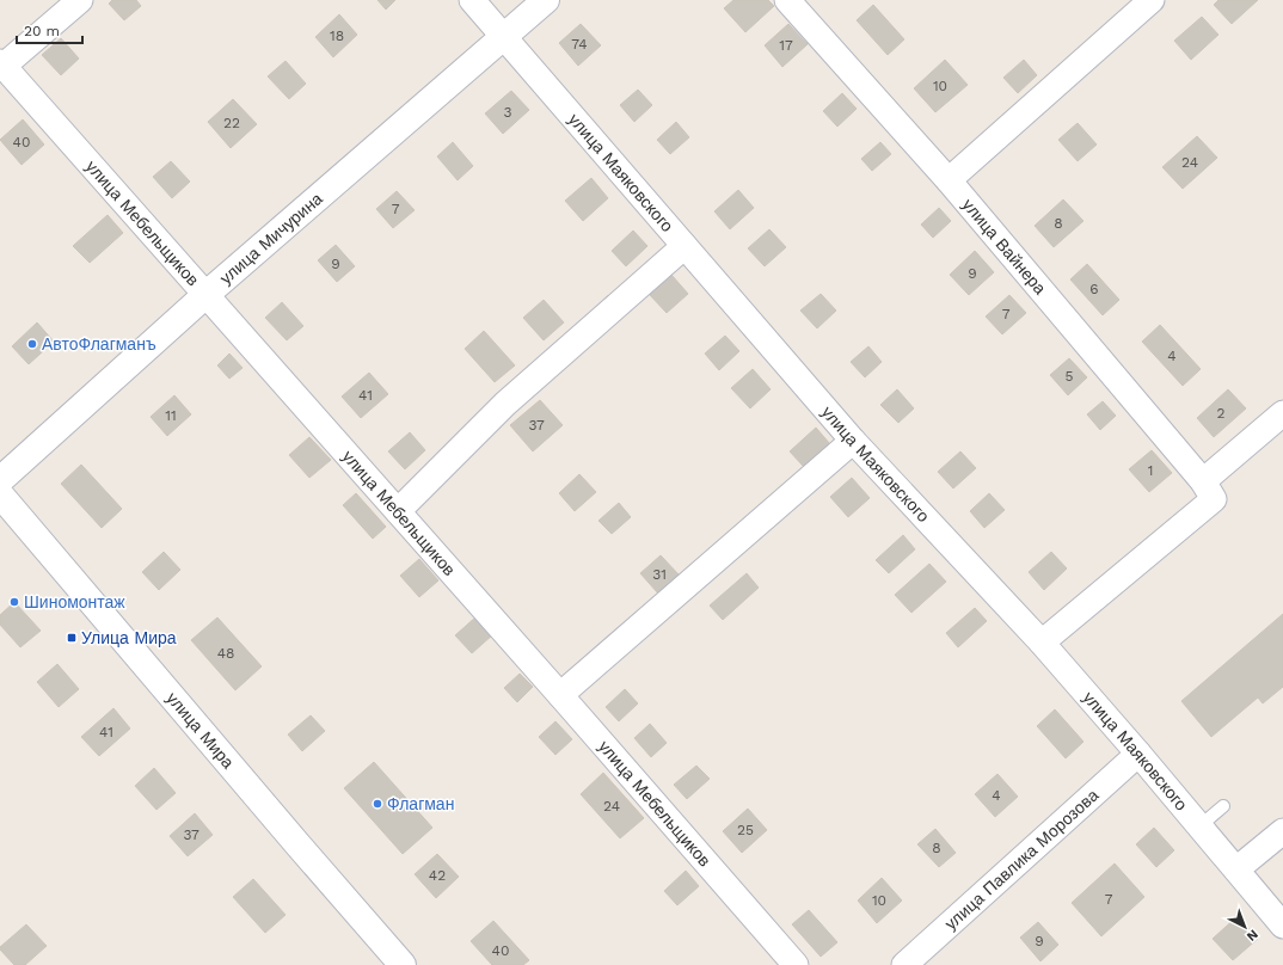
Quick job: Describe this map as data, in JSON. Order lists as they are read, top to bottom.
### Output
{
  "streets": {
    "street": [
      "улица Маяковского",
      "улица Мебельщиков",
      "улица Мичурина",
      "улица Вайнера",
      "улица Мира",
      "улица Павлика Морозова"
    ]
  },
  "crossings": [
    ["улица Маяковского", "улица Мичурина"],
    ["улица Маяковского", "улица Павлика Морозова"],
    ["улица Мебельщиков", "улица Мичурина"]
  ],
  "places": {
    "other": ["АвтоФлагманъ", "Шиномонтаж", "Флагман"],
    "transit": ["Улица Мира"]
  },
  "house_numbers": [
    "18",
    "74",
    "17",
    "10",
    "3",
    "22",
    "40",
    "24",
    "7",
    "8",
    "9",
    "9",
    "6",
    "7",
    "4",
    "5",
    "41",
    "2",
    "11",
    "37",
    "1",
    "31",
    "48",
    "41",
    "4",
    "24",
    "25",
    "37",
    "8",
    "42",
    "7",
    "10",
    "9",
    "40"
  ],
  "scale_bar": "20 m",
  "north": "bottom right"
}
